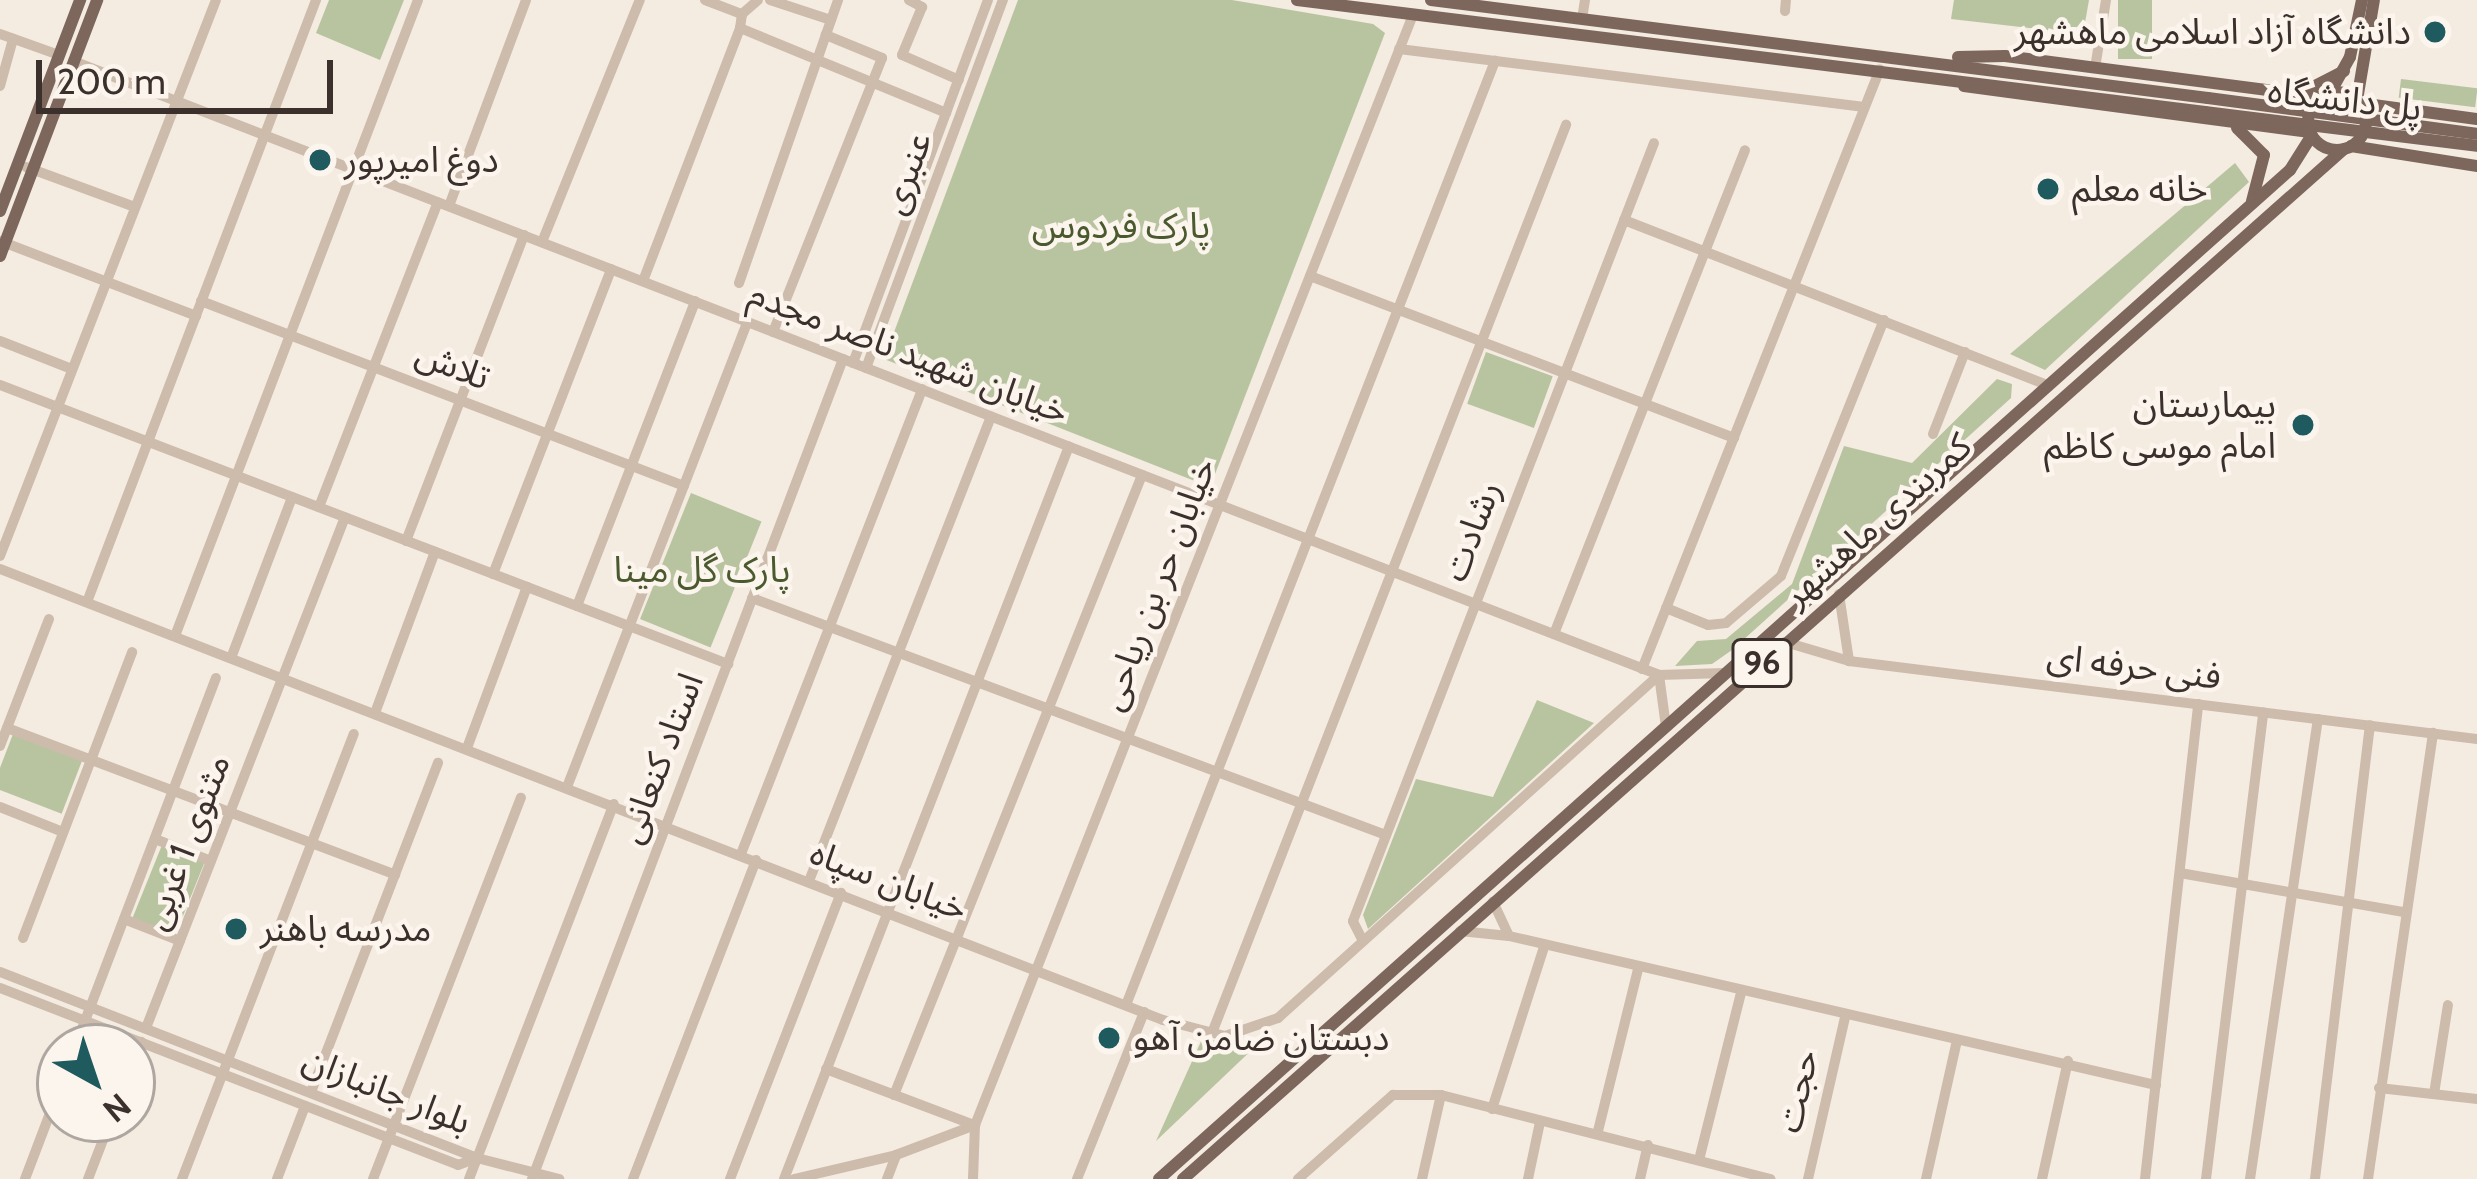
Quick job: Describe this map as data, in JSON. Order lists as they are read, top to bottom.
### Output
{
  "streets": {
    "main road": ["پل دانشگاه", "کمربندی ماهشهر", "96"],
    "street": [
      "عنبری",
      "خیابان شهید ناصر مجدم",
      "تلاش",
      "رشادت",
      "خیابان حر بن ریاحی",
      "فنی حرفه ای",
      "استاد کنعانی",
      "مثنوی 1 غربی",
      "خیابان سپاه",
      "بلوار جانبازان",
      "حجت"
    ]
  },
  "crossings": [
    ["عنبری", "خیابان شهید ناصر مجدم"],
    ["عنبری", "استاد کنعانی"],
    ["خیابان شهید ناصر مجدم", "کمربندی ماهشهر"],
    ["خیابان شهید ناصر مجدم", "رشادت"],
    ["خیابان شهید ناصر مجدم", "خیابان حر بن ریاحی"],
    ["خیابان شهید ناصر مجدم", "استاد کنعانی"],
    ["خیابان شهید ناصر مجدم", "خیابان سپاه"],
    ["کمربندی ماهشهر", "96"],
    ["کمربندی ماهشهر", "فنی حرفه ای"],
    ["رشادت", "خیابان سپاه"],
    ["خیابان حر بن ریاحی", "خیابان سپاه"],
    ["استاد کنعانی", "خیابان سپاه"],
    ["مثنوی 1 غربی", "خیابان سپاه"]
  ],
  "parks": ["پارک فردوس", "پارک گل مینا"],
  "places": [
    "دانشگاه آزاد اسلامی ماهشهر",
    "دوغ امیرپور",
    "خانه معلم",
    "بیمارستان امام موسی کاظم",
    "مدرسه باهنر",
    "دبستان ضامن آهو"
  ],
  "scale_bar": "200 m",
  "north": "bottom right"
}
